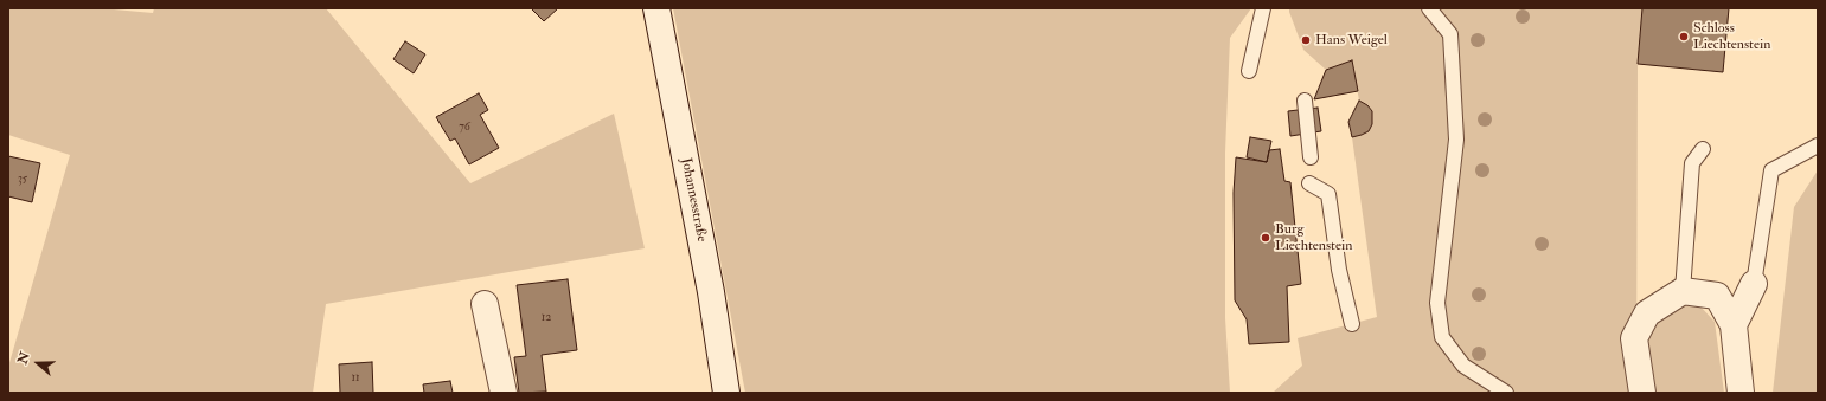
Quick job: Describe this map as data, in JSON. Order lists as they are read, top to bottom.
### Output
{
  "streets": {
    "street": ["Johannesstraße"]
  },
  "places": ["Schloss Liechtenstein", "Hans Weigel", "Burg Liechtenstein"],
  "house_numbers": [
    "76",
    "35",
    "12",
    "11"
  ],
  "north": "left"
}
